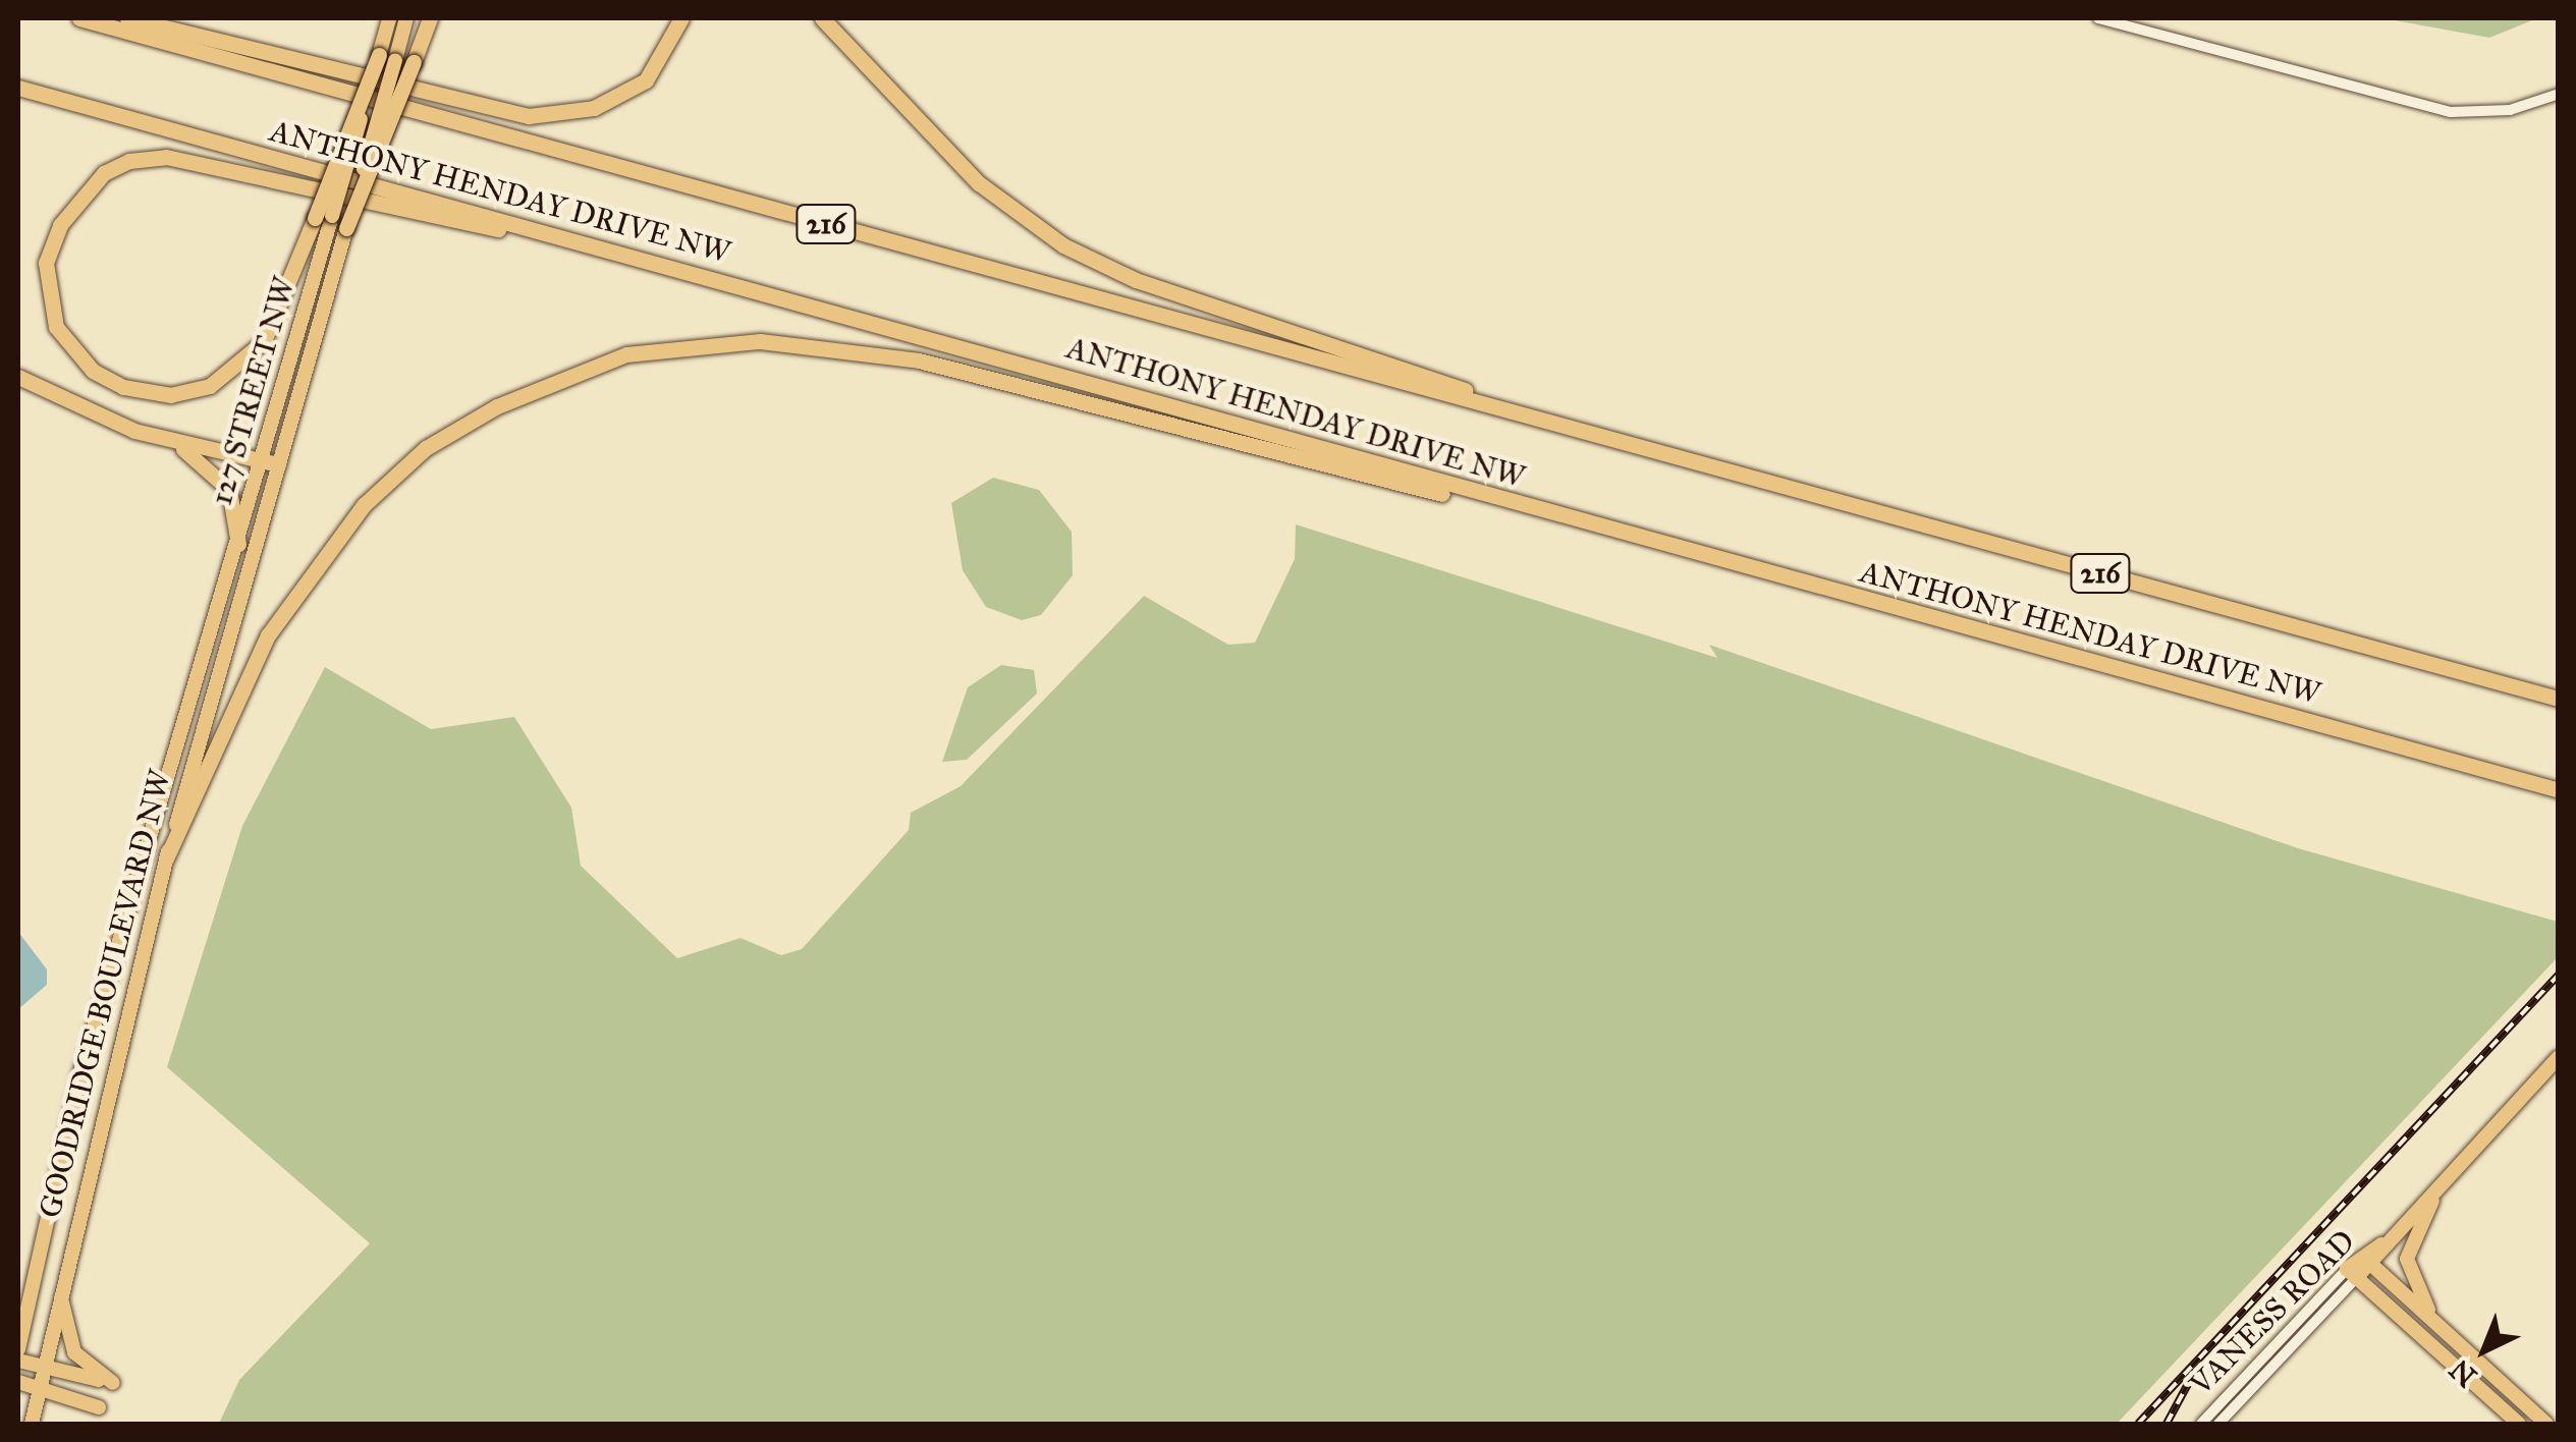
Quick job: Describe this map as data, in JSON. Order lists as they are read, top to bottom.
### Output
{
  "streets": {
    "highway": ["ANTHONY HENDAY DRIVE NW", "216"],
    "main road": ["127 STREET NW", "GOODRIDGE BOULEVARD NW", "VANESS ROAD"]
  },
  "crossings": [
    ["127 STREET NW", "GOODRIDGE BOULEVARD NW"]
  ],
  "north": "bottom left"
}
